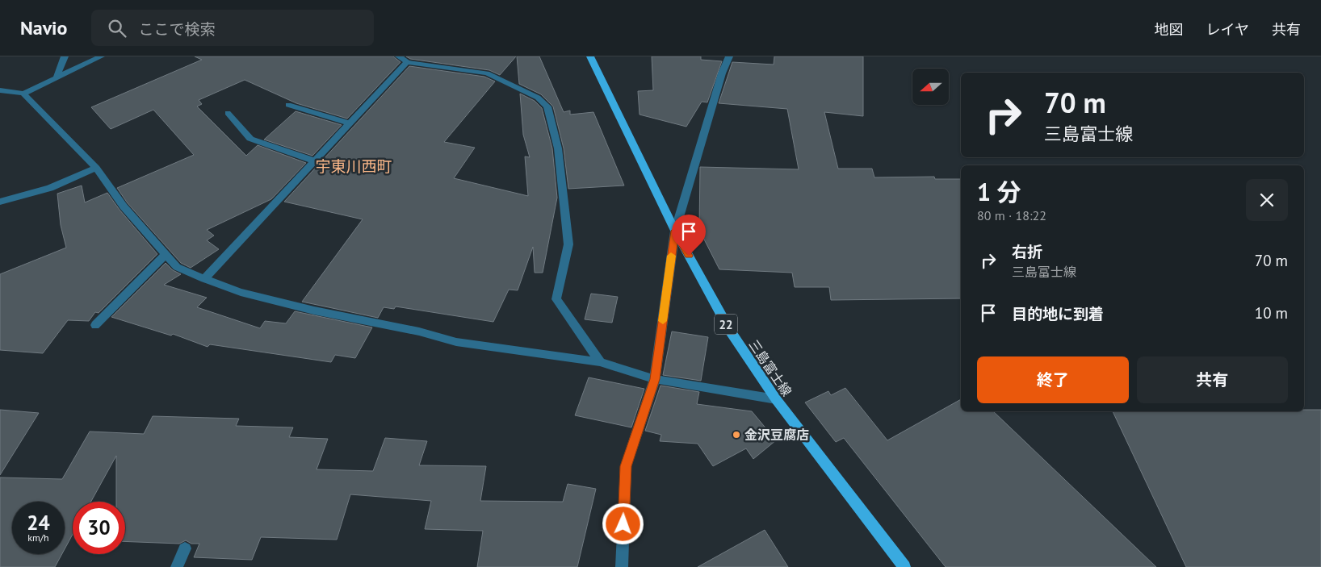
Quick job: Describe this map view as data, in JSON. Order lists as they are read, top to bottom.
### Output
{
  "streets": {
    "main road": ["22", "三島富士線"]
  },
  "districts": ["宇東川西町"],
  "places": ["金沢豆腐店"],
  "north": "left",
  "page": {
    "header": "Navio",
    "search": "ここで検索",
    "nav": ["地図", "レイヤ", "共有"],
    "turn": ["70 m", "三島富士線"],
    "heading": ["1 分", "80 m · 18:22"],
    "list": [
      {
        "name": "右折",
        "note": "三島富士線",
        "value": "70 m"
      },
      {
        "name": "目的地に到着",
        "value": "10 m"
      }
    ],
    "buttons": ["終了", "共有"],
    "speed": "24 km/h",
    "limit": "30"
  }
}
